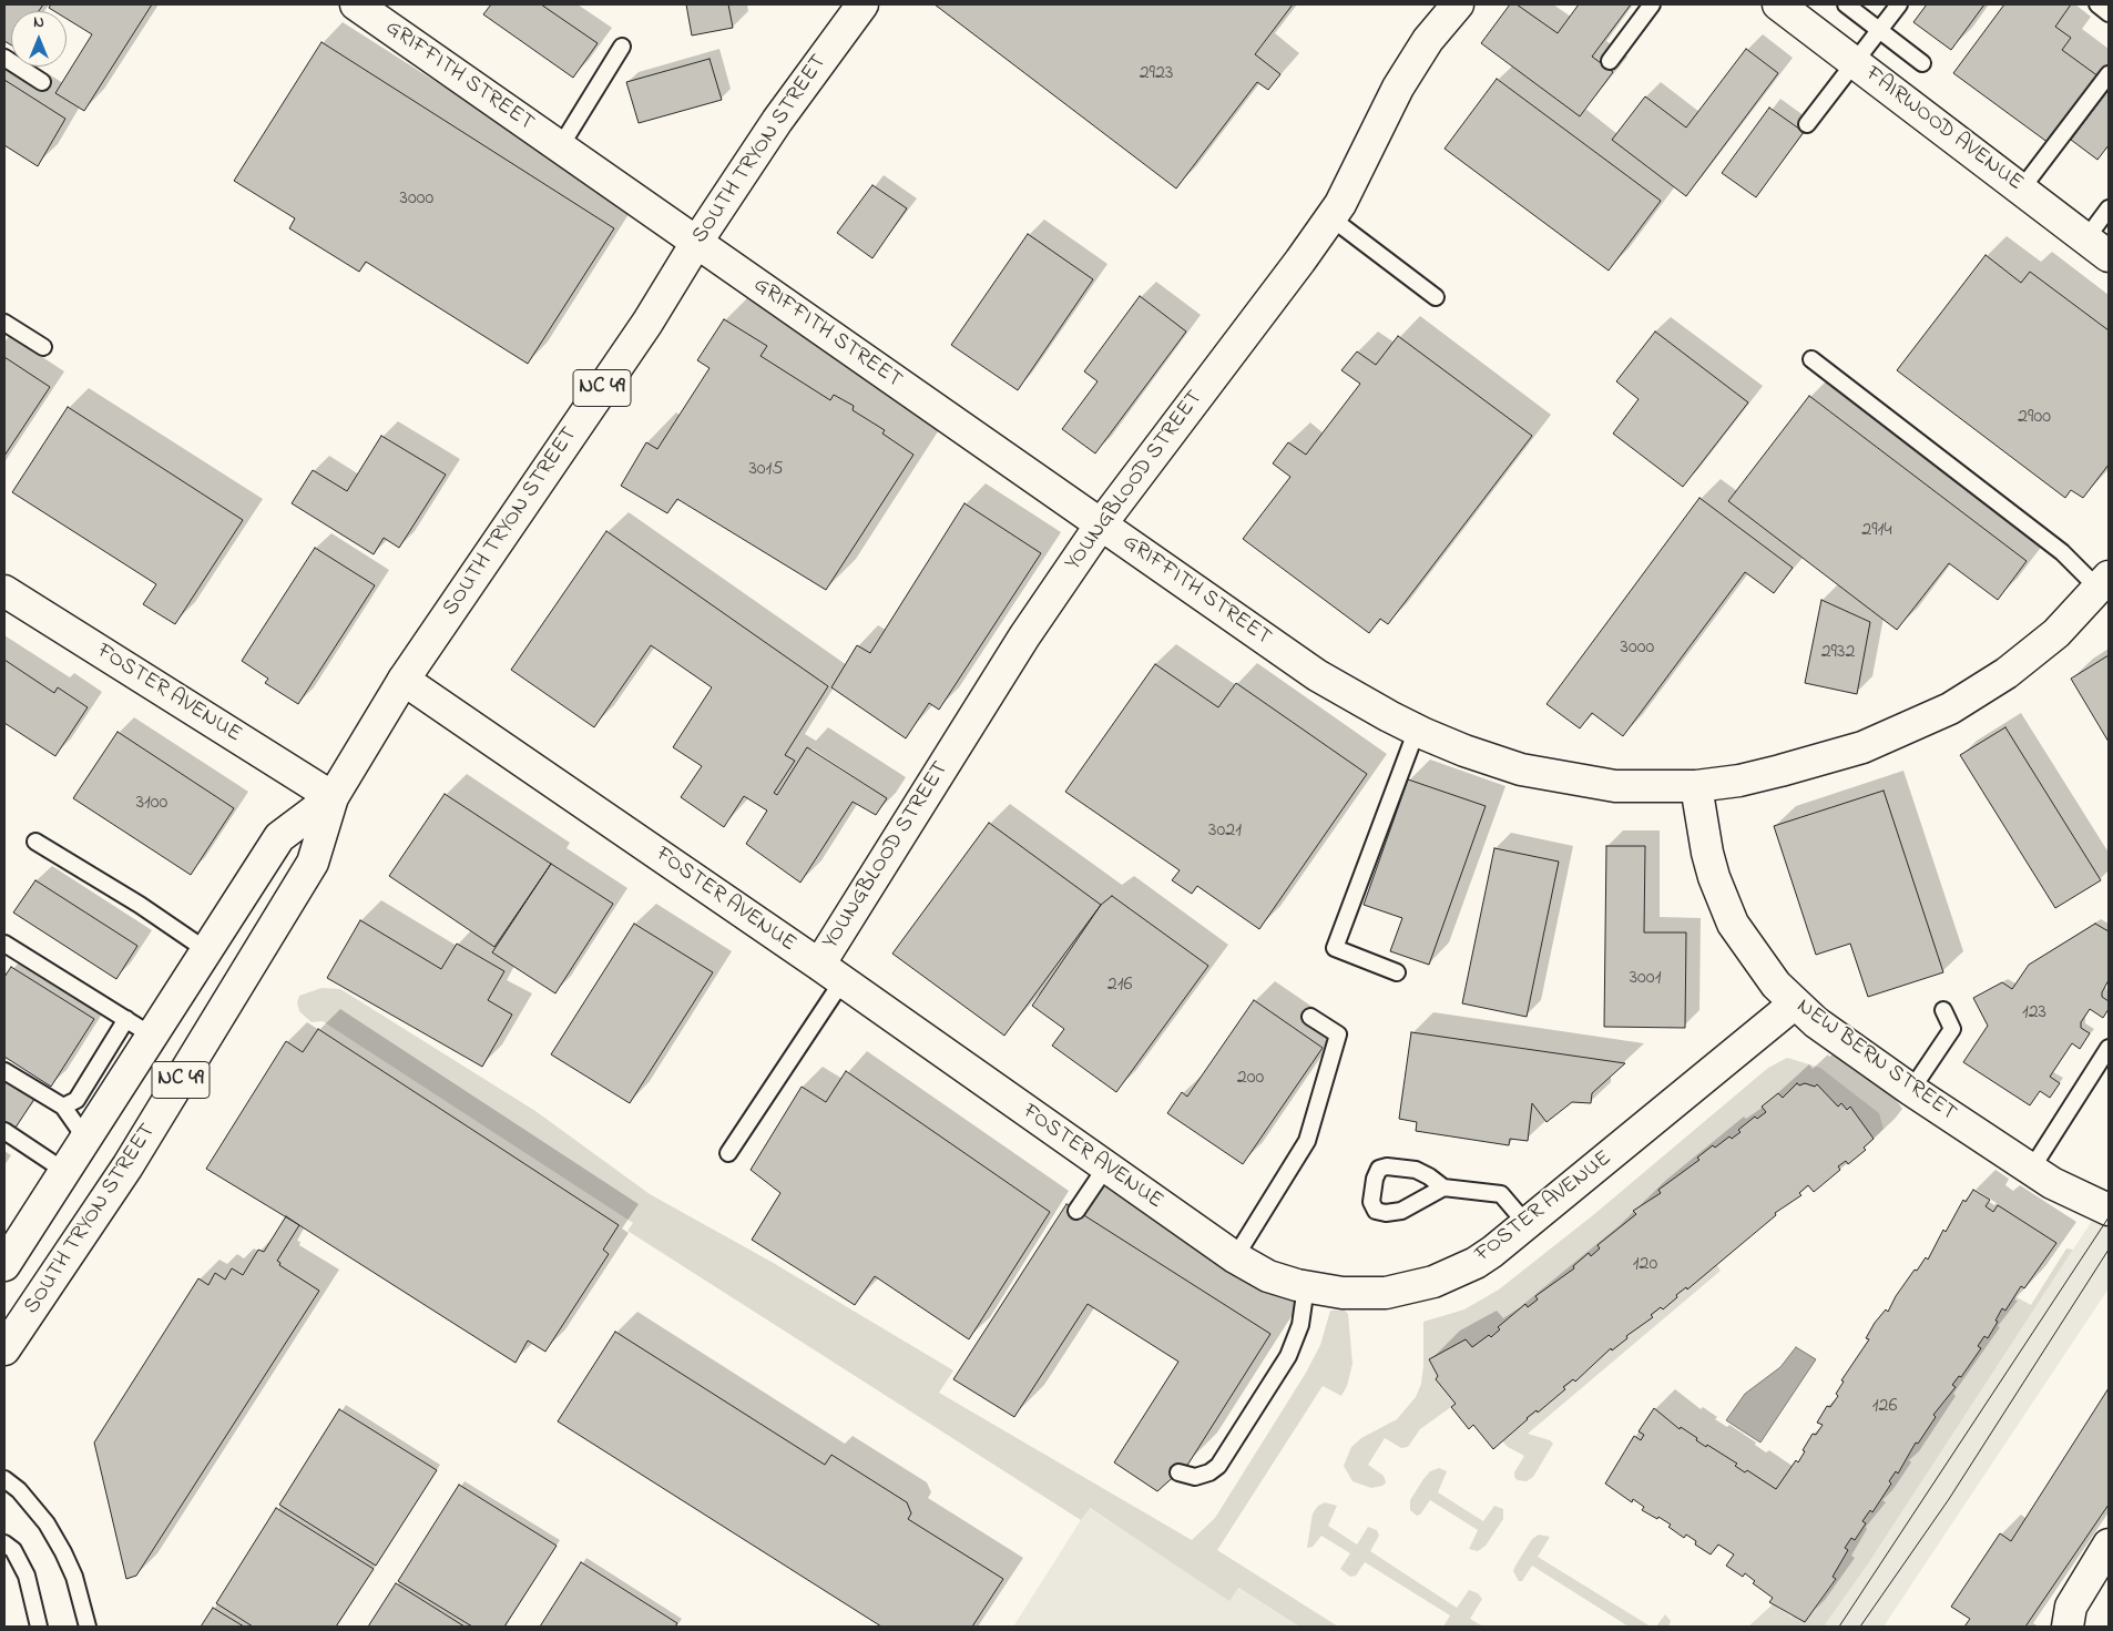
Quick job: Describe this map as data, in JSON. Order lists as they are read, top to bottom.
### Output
{
  "streets": {
    "street": [
      "GRIFFITH STREET",
      "FAIRWOOD AVENUE",
      "SOUTH TRYON STREET",
      "NC 49",
      "YOUNGBLOOD STREET",
      "FOSTER AVENUE",
      "NEW BERN STREET"
    ]
  },
  "crossings": [
    ["GRIFFITH STREET", "SOUTH TRYON STREET"],
    ["GRIFFITH STREET", "YOUNGBLOOD STREET"],
    ["GRIFFITH STREET", "NEW BERN STREET"],
    ["SOUTH TRYON STREET", "FOSTER AVENUE"],
    ["YOUNGBLOOD STREET", "FOSTER AVENUE"],
    ["FOSTER AVENUE", "NEW BERN STREET"]
  ],
  "house_numbers": [
    "2923",
    "3000",
    "2900",
    "3015",
    "2914",
    "3000",
    "2932",
    "3100",
    "3021",
    "3001",
    "216",
    "123",
    "200",
    "120",
    "126"
  ],
  "north": "top"
}
